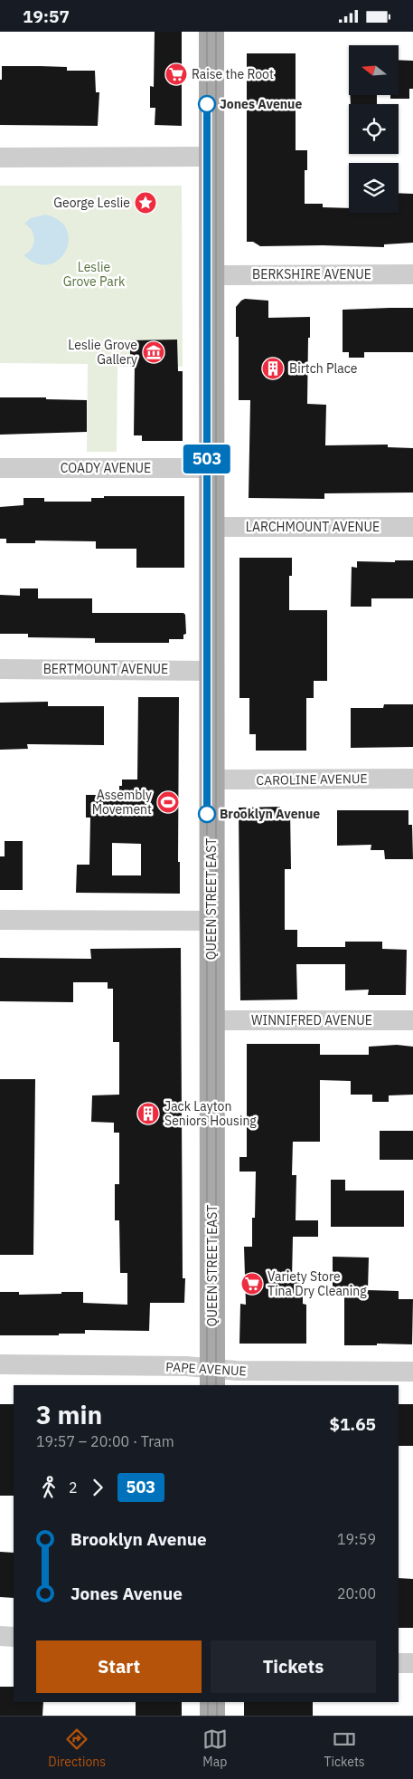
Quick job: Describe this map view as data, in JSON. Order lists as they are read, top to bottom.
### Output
{
  "streets": {
    "main road": ["QUEEN STREET EAST"],
    "street": [
      "BERKSHIRE AVENUE",
      "COADY AVENUE",
      "LARCHMOUNT AVENUE",
      "BERTMOUNT AVENUE",
      "CAROLINE AVENUE",
      "WINNIFRED AVENUE",
      "PAPE AVENUE"
    ]
  },
  "crossings": [
    ["BERKSHIRE AVENUE", "QUEEN STREET EAST"],
    ["COADY AVENUE", "QUEEN STREET EAST"],
    ["LARCHMOUNT AVENUE", "QUEEN STREET EAST"],
    ["BERTMOUNT AVENUE", "QUEEN STREET EAST"],
    ["CAROLINE AVENUE", "QUEEN STREET EAST"],
    ["QUEEN STREET EAST", "WINNIFRED AVENUE"],
    ["QUEEN STREET EAST", "PAPE AVENUE"]
  ],
  "parks": ["Leslie Grove Park"],
  "places": {
    "supermarket": ["Raise the Root", "Variety Store Tina Dry Cleaning"],
    "other": ["Jones Avenue", "Brooklyn Avenue"],
    "place": ["George Leslie"],
    "museum": ["Leslie Grove Gallery"],
    "building": ["Birtch Place", "Jack Layton Seniors Housing"],
    "sports": ["Assembly Movement"]
  },
  "lines": ["tram line 503"],
  "north": "left",
  "page": {
    "status": "19:57",
    "on_map": "503",
    "heading": ["3 min", "19:57 – 20:00 · Tram", "$1.65"],
    "legs": ["2", "503"],
    "list": [
      {
        "name": "Brooklyn Avenue",
        "value": "19:59"
      },
      {
        "name": "Jones Avenue",
        "value": "20:00"
      }
    ],
    "buttons": ["Start", "Tickets"],
    "tabs": ["Directions", "Map", "Tickets"]
  }
}
